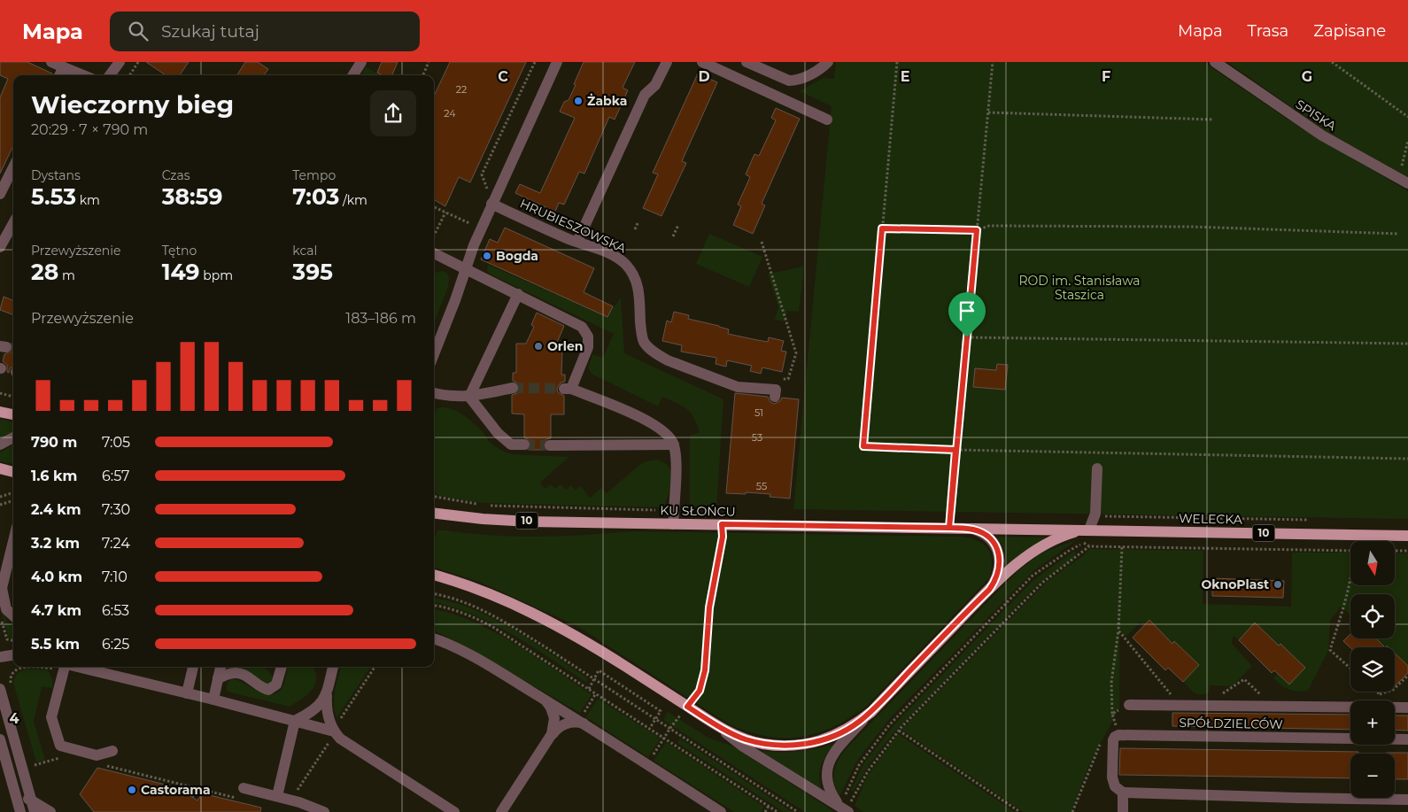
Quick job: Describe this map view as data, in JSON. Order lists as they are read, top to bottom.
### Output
{
  "streets": {
    "main road": ["KU SŁOŃCU", "WELECKA", "10"],
    "street": ["SPISKA", "HRUBIESZOWSKA", "SPÓŁDZIELCÓW"]
  },
  "crossings": [
    ["KU SŁOŃCU", "WELECKA"]
  ],
  "parks": ["ROD im. Stanisława Staszica"],
  "places": [
    "Żabka",
    "Bogda",
    "Orlen",
    "OknoPlast",
    "Castorama"
  ],
  "house_numbers": [
    "22",
    "24",
    "51",
    "53",
    "55"
  ],
  "north": "bottom",
  "page": {
    "header": "Mapa",
    "search": "Szukaj tutaj",
    "nav": ["Mapa", "Trasa", "Zapisane"],
    "heading": ["Wieczorny bieg", "20:29 · 7 × 790 m"],
    "stats": [
      ["Dystans", "5.53 km"],
      ["Czas", "38:59"],
      ["Tempo", "7:03 /km"],
      ["Przewyższenie", "28 m"],
      ["Tętno", "149 bpm"],
      ["kcal", "395"]
    ],
    "chart": ["Przewyższenie", "183–186 m"],
    "list": [
      {
        "name": "790 m",
        "note": "7:05"
      },
      {
        "name": "1.6 km",
        "note": "6:57"
      },
      {
        "name": "2.4 km",
        "note": "7:30"
      },
      {
        "name": "3.2 km",
        "note": "7:24"
      },
      {
        "name": "4.0 km",
        "note": "7:10"
      },
      {
        "name": "4.7 km",
        "note": "6:53"
      },
      {
        "name": "5.5 km",
        "note": "6:25"
      }
    ],
    "map_buttons": ["+", "−"]
  },
  "grid": {
    "columns": [
      "C",
      "D",
      "E",
      "F",
      "G"
    ],
    "rows": ["4"]
  }
}
